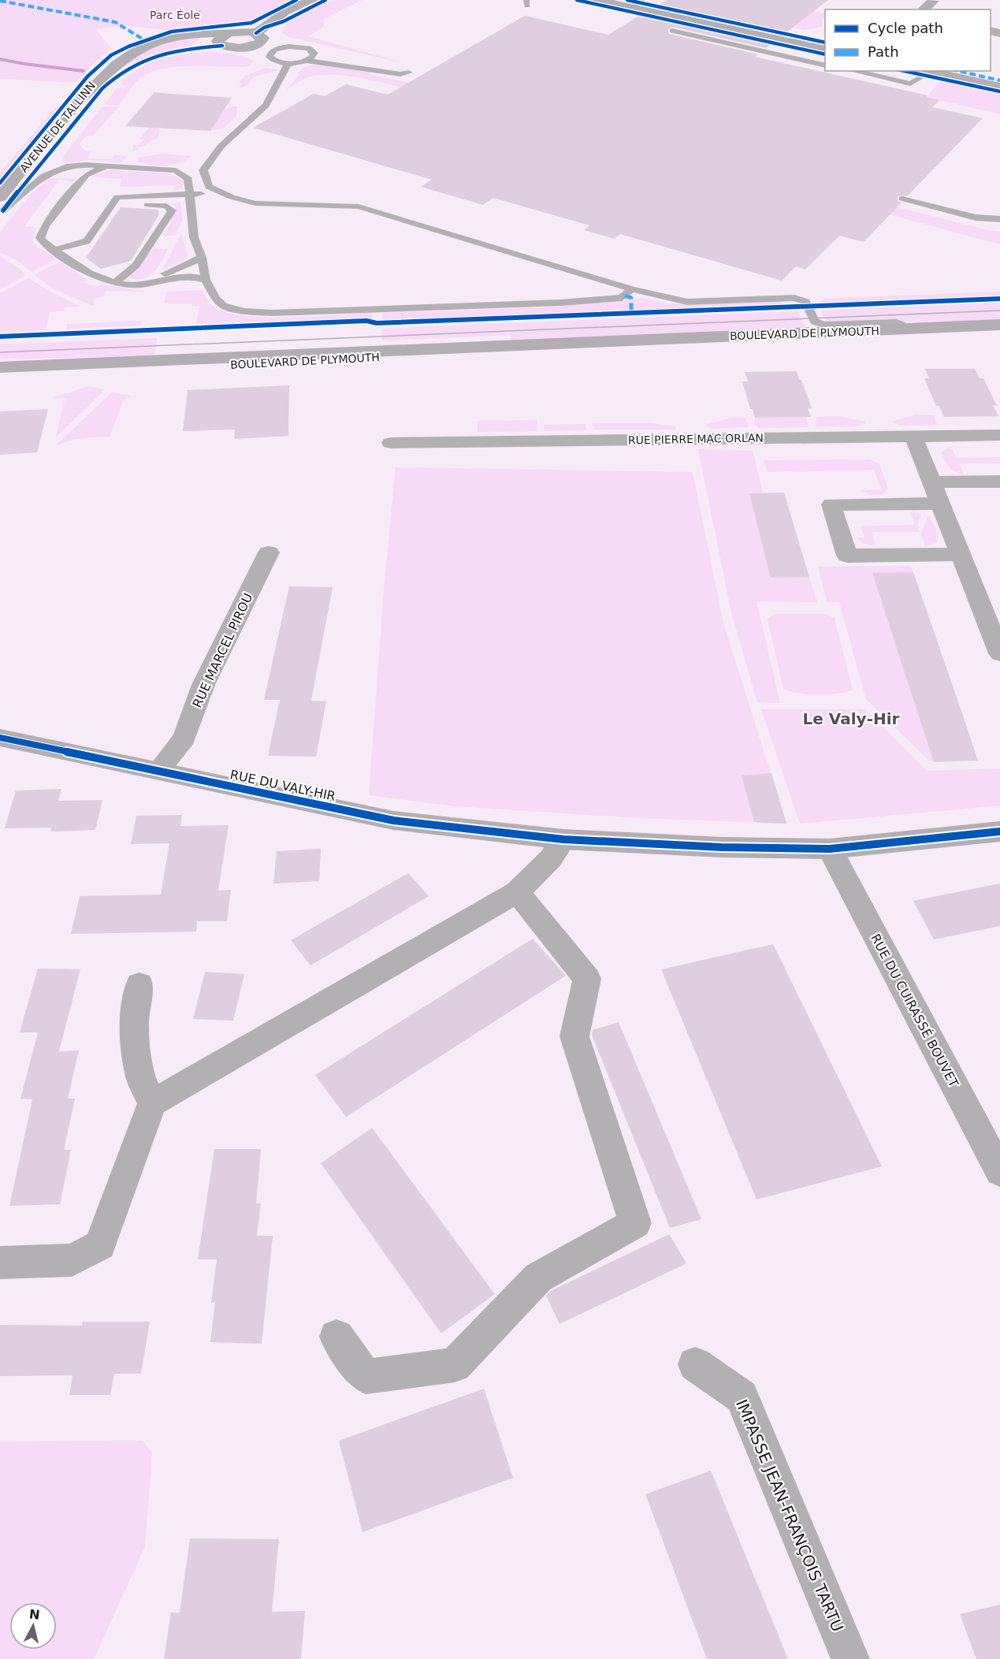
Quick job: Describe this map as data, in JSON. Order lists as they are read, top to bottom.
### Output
{
  "streets": {
    "street": [
      "AVENUE DE TALLINN",
      "BOULEVARD DE PLYMOUTH",
      "RUE PIERRE MAC ORLAN",
      "RUE MARCEL PIROU",
      "RUE DU VALY-HIR",
      "RUE DU CUIRASSÉ BOUVET",
      "IMPASSE JEAN-FRANÇOIS TARTU"
    ]
  },
  "crossings": [
    ["RUE MARCEL PIROU", "RUE DU VALY-HIR"],
    ["RUE DU VALY-HIR", "RUE DU CUIRASSÉ BOUVET"]
  ],
  "districts": ["Le Valy-Hir"],
  "parks": ["Parc Éole"],
  "legend": ["Cycle path", "Path"],
  "north": "top"
}
